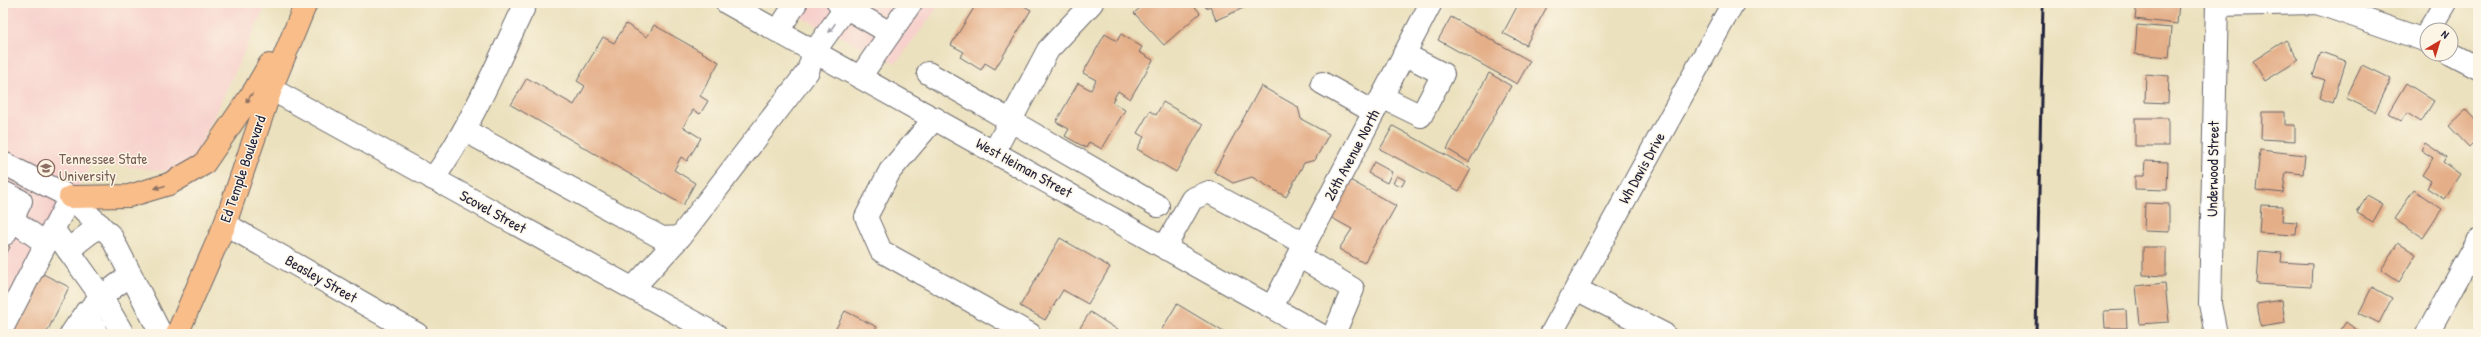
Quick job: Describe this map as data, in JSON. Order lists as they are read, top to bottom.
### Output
{
  "streets": {
    "main road": ["Ed Temple Boulevard"],
    "street": [
      "26th Avenue North",
      "West Heiman Street",
      "Wh Davis Drive",
      "Underwood Street",
      "Scovel Street",
      "Beasley Street"
    ]
  },
  "crossings": [
    ["26th Avenue North", "West Heiman Street"],
    ["Ed Temple Boulevard", "Scovel Street"],
    ["Ed Temple Boulevard", "Beasley Street"]
  ],
  "places": {
    "school or university": ["Tennessee State University"]
  },
  "north": "top right"
}
